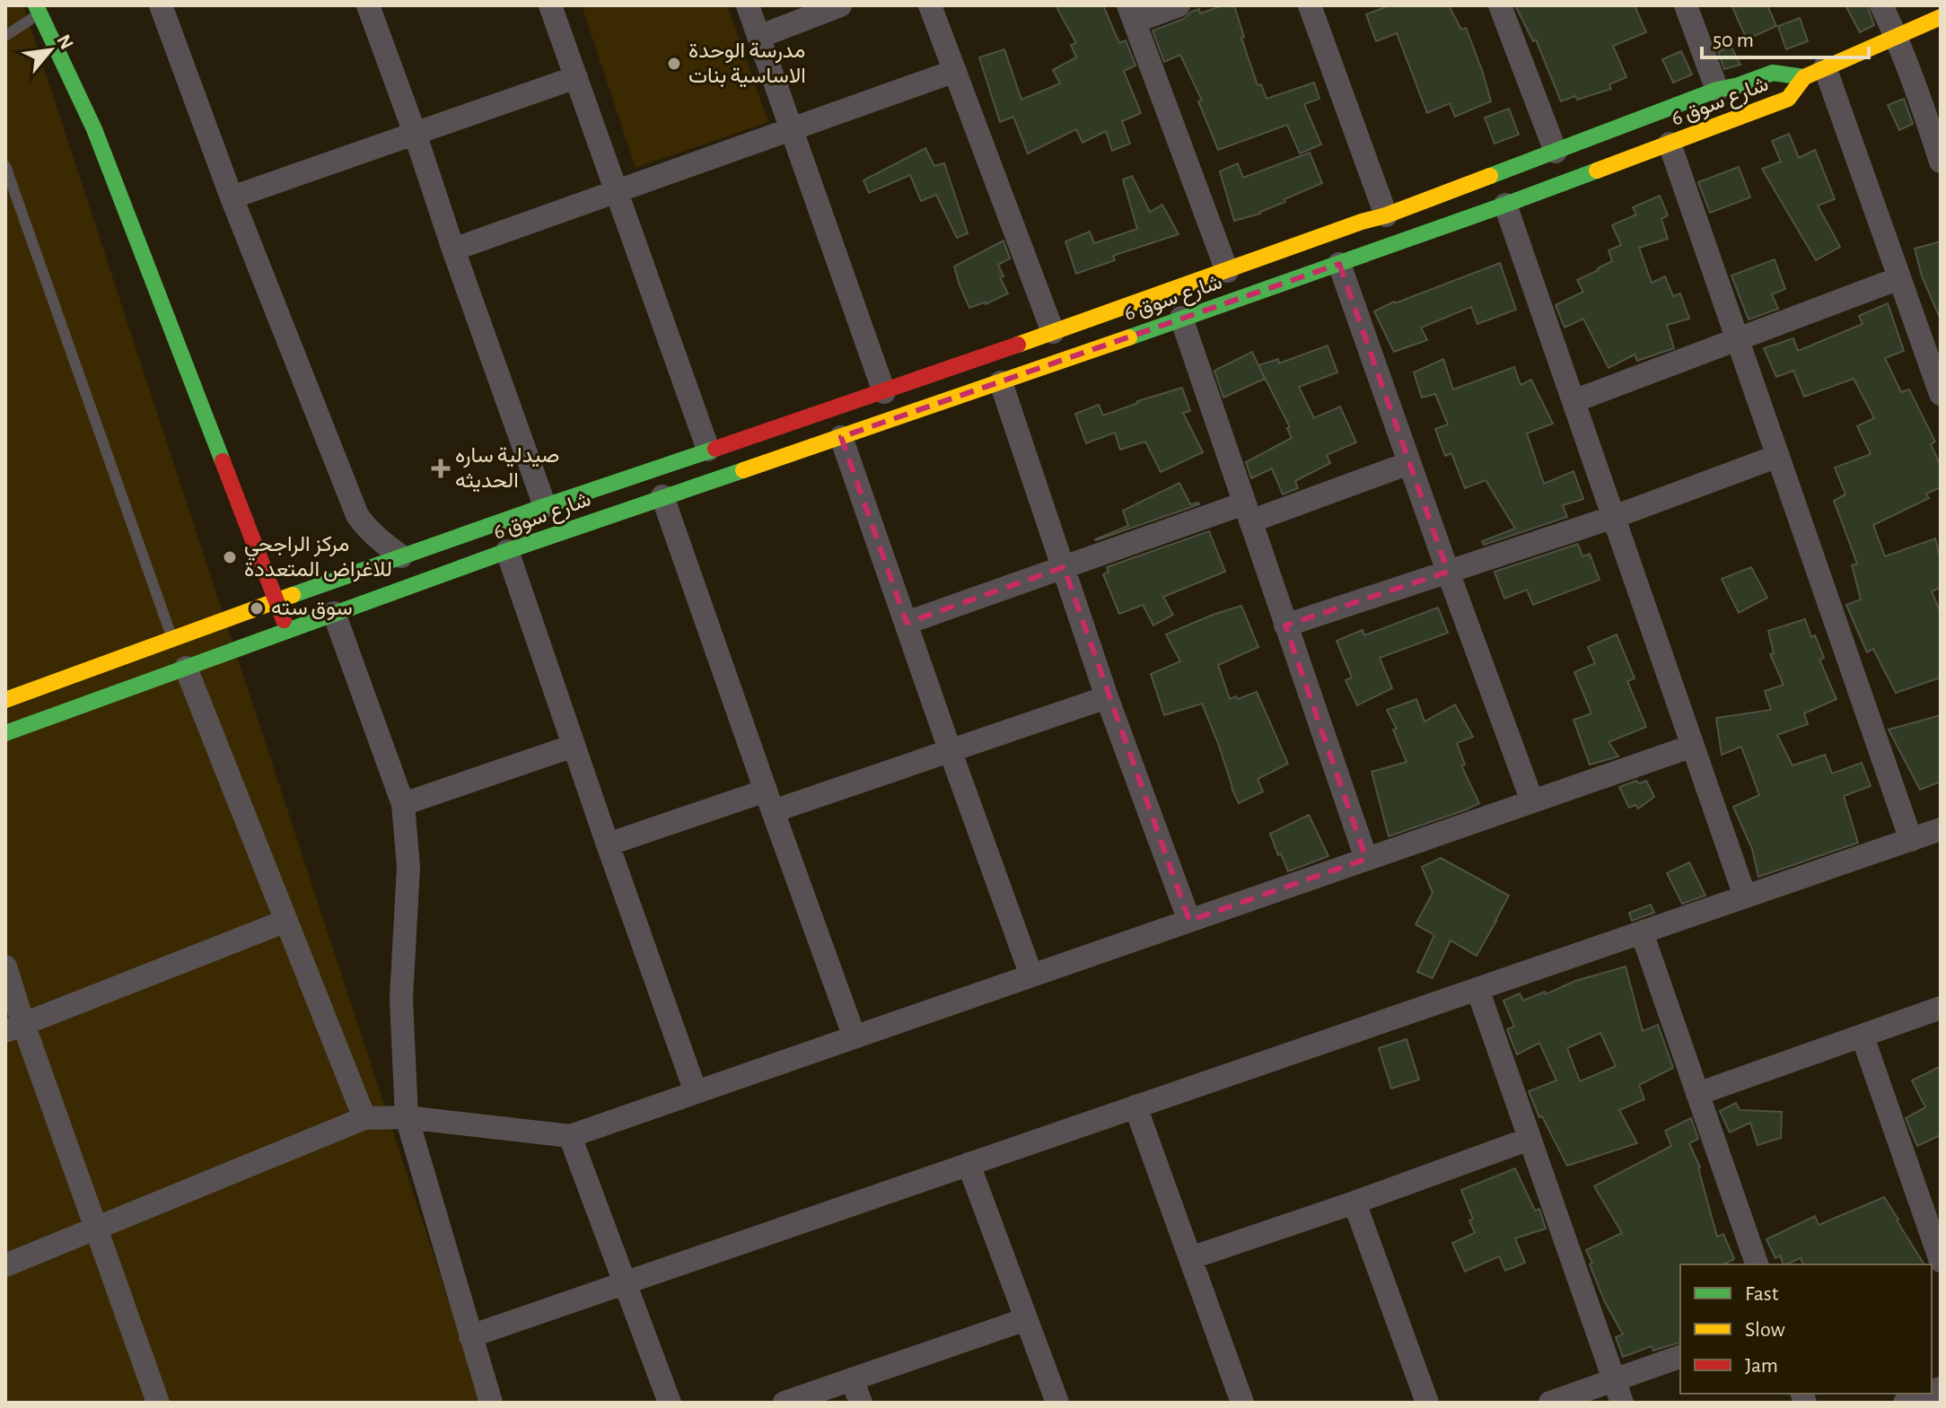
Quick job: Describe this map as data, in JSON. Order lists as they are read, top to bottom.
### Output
{
  "streets": {
    "street": ["شارع سوق 6"]
  },
  "places": {
    "other": ["مدرسة الوحدة الاساسية بنات", "مركز الراجحي للاغراض المتعددة", "سوق سته"],
    "health": ["صيدلية ساره الحديثه"]
  },
  "legend": ["Fast", "Slow", "Jam"],
  "scale_bar": "50 m",
  "north": "top right"
}
